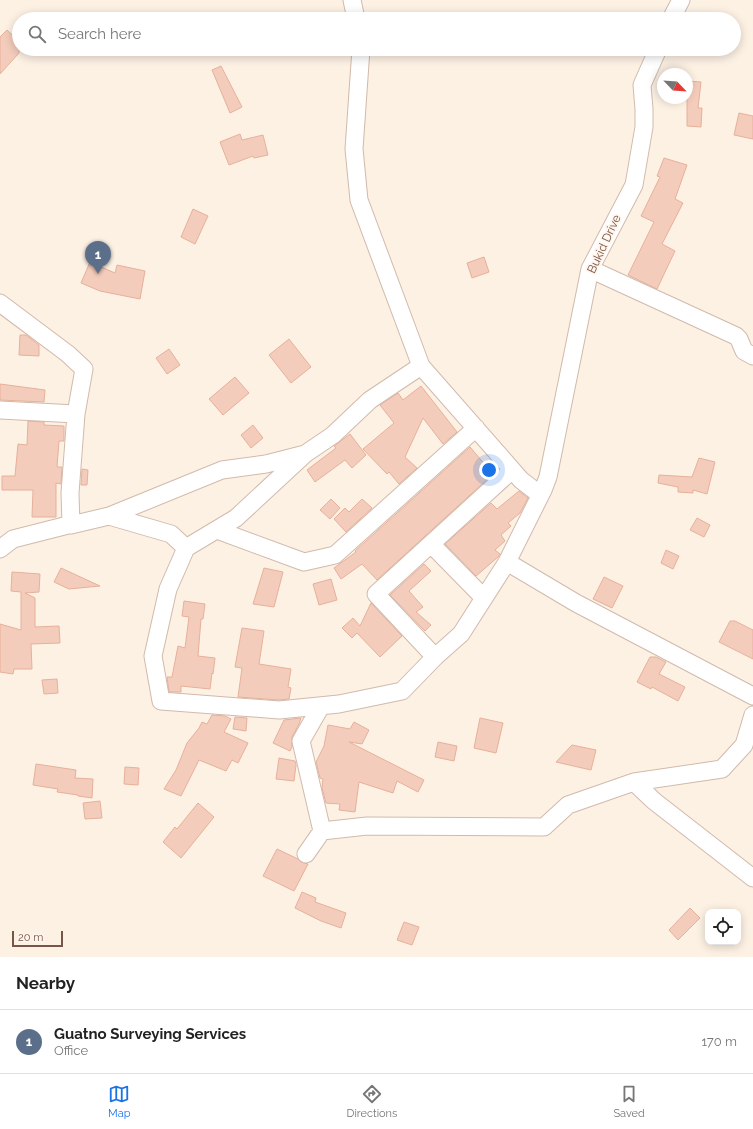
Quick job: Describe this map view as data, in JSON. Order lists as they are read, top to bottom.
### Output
{
  "streets": {
    "street": ["Bukid Drive"]
  },
  "scale_bar": "20 m",
  "north": "bottom right",
  "page": {
    "search": "Search here",
    "pins": "1",
    "scale": "20 m",
    "heading": "Nearby",
    "list": [
      {
        "mark": "1",
        "name": "Guatno Surveying Services",
        "note": "Office",
        "value": "170 m"
      }
    ],
    "nav": ["Map", "Directions", "Saved"]
  }
}
